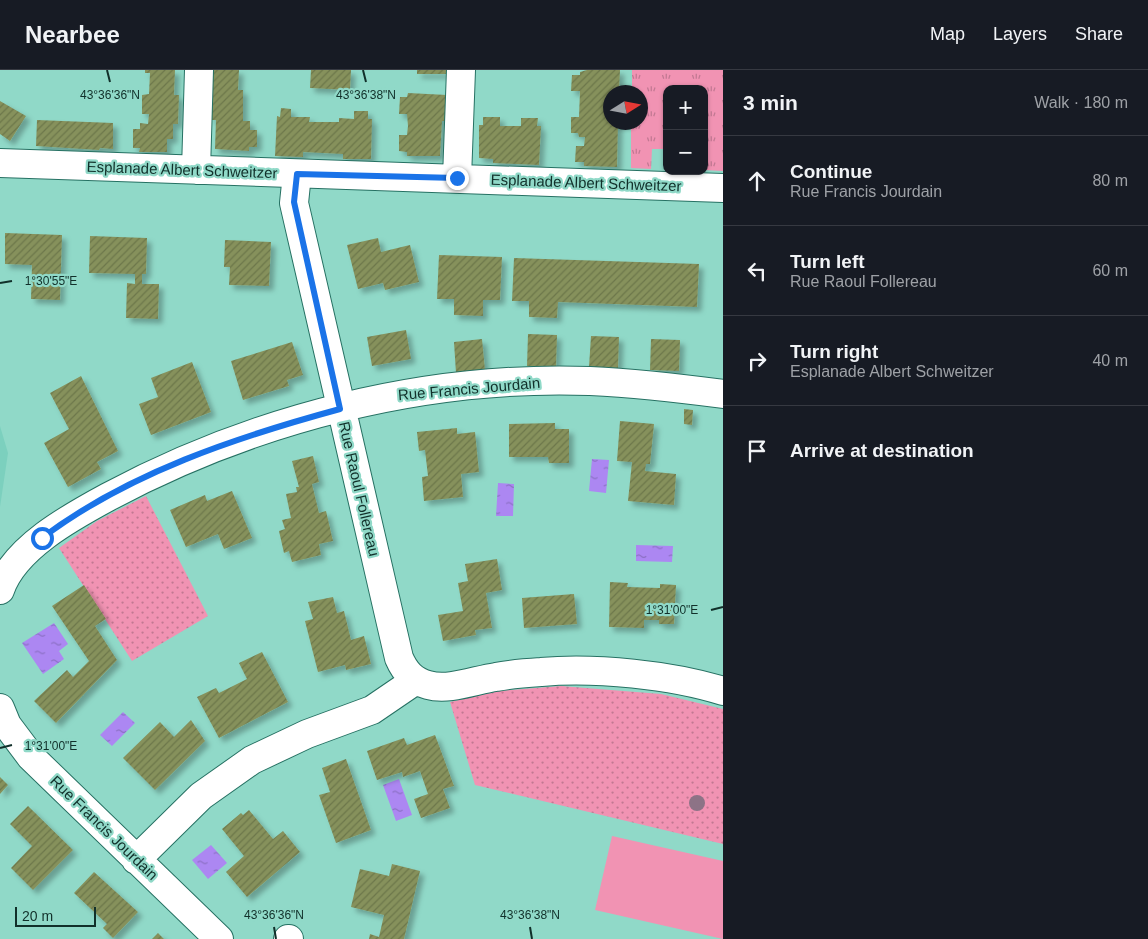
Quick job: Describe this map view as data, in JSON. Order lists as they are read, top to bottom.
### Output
{
  "streets": {
    "street": ["Esplanade Albert Schweitzer", "Rue Francis Jourdain", "Rue Raoul Follereau"]
  },
  "crossings": [
    ["Esplanade Albert Schweitzer", "Rue Raoul Follereau"],
    ["Rue Francis Jourdain", "Rue Raoul Follereau"]
  ],
  "scale_bar": "20 m",
  "north": "right",
  "page": {
    "header": "Nearbee",
    "nav": ["Map", "Layers", "Share"],
    "heading": ["3 min", "Walk · 180 m"],
    "map_buttons": ["+", "−"],
    "list": [
      ["Continue", "Rue Francis Jourdain", "80 m"],
      ["Turn left", "Rue Raoul Follereau", "60 m"],
      ["Turn right", "Esplanade Albert Schweitzer", "40 m"],
      "Arrive at destination"
    ],
    "scale": "20 m"
  },
  "coordinates": [
    "43°36'36\"N",
    "43°36'38\"N",
    "1°30'55\"E",
    "1°31'00\"E"
  ]
}
